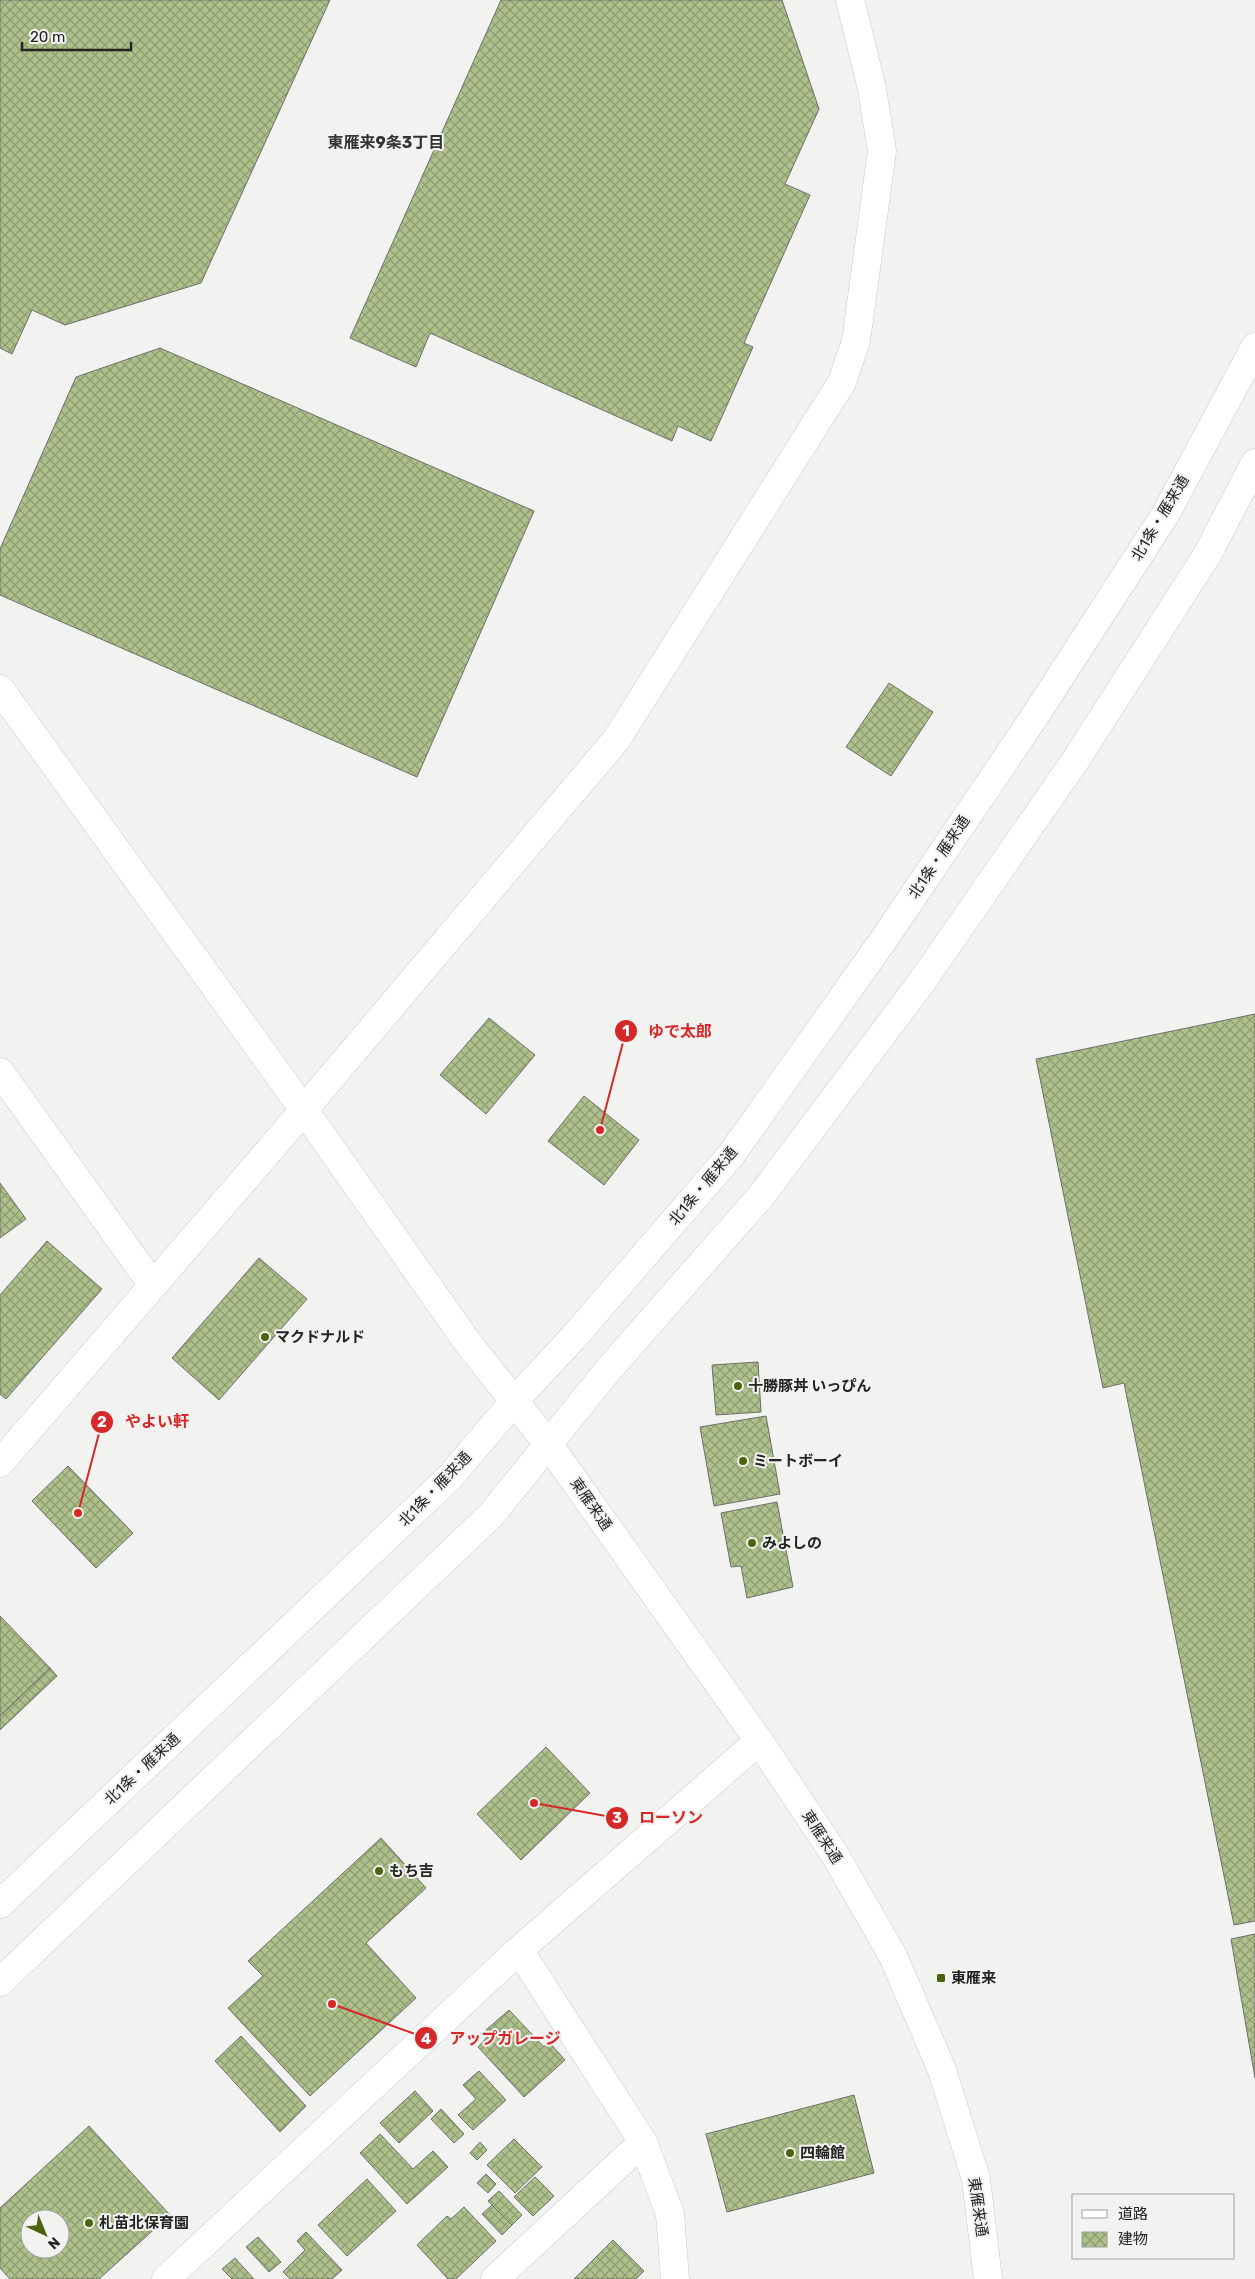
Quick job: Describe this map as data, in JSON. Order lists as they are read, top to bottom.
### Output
{
  "streets": {
    "main road": ["北1条・雁来通", "東雁来通"]
  },
  "crossings": [
    ["北1条・雁来通", "東雁来通"]
  ],
  "districts": ["東雁来9条3丁目"],
  "places": {
    "other": [
      "ゆで太郎",
      "マクドナルド",
      "十勝豚丼 いっぴん",
      "ミートボーイ",
      "やよい軒",
      "みよしの",
      "ローソン",
      "もち吉",
      "アップガレージ",
      "四輪館",
      "札苗北保育園"
    ],
    "transit": ["東雁来"]
  },
  "legend": ["道路", "建物"],
  "scale_bar": "20 m",
  "north": "bottom right"
}
